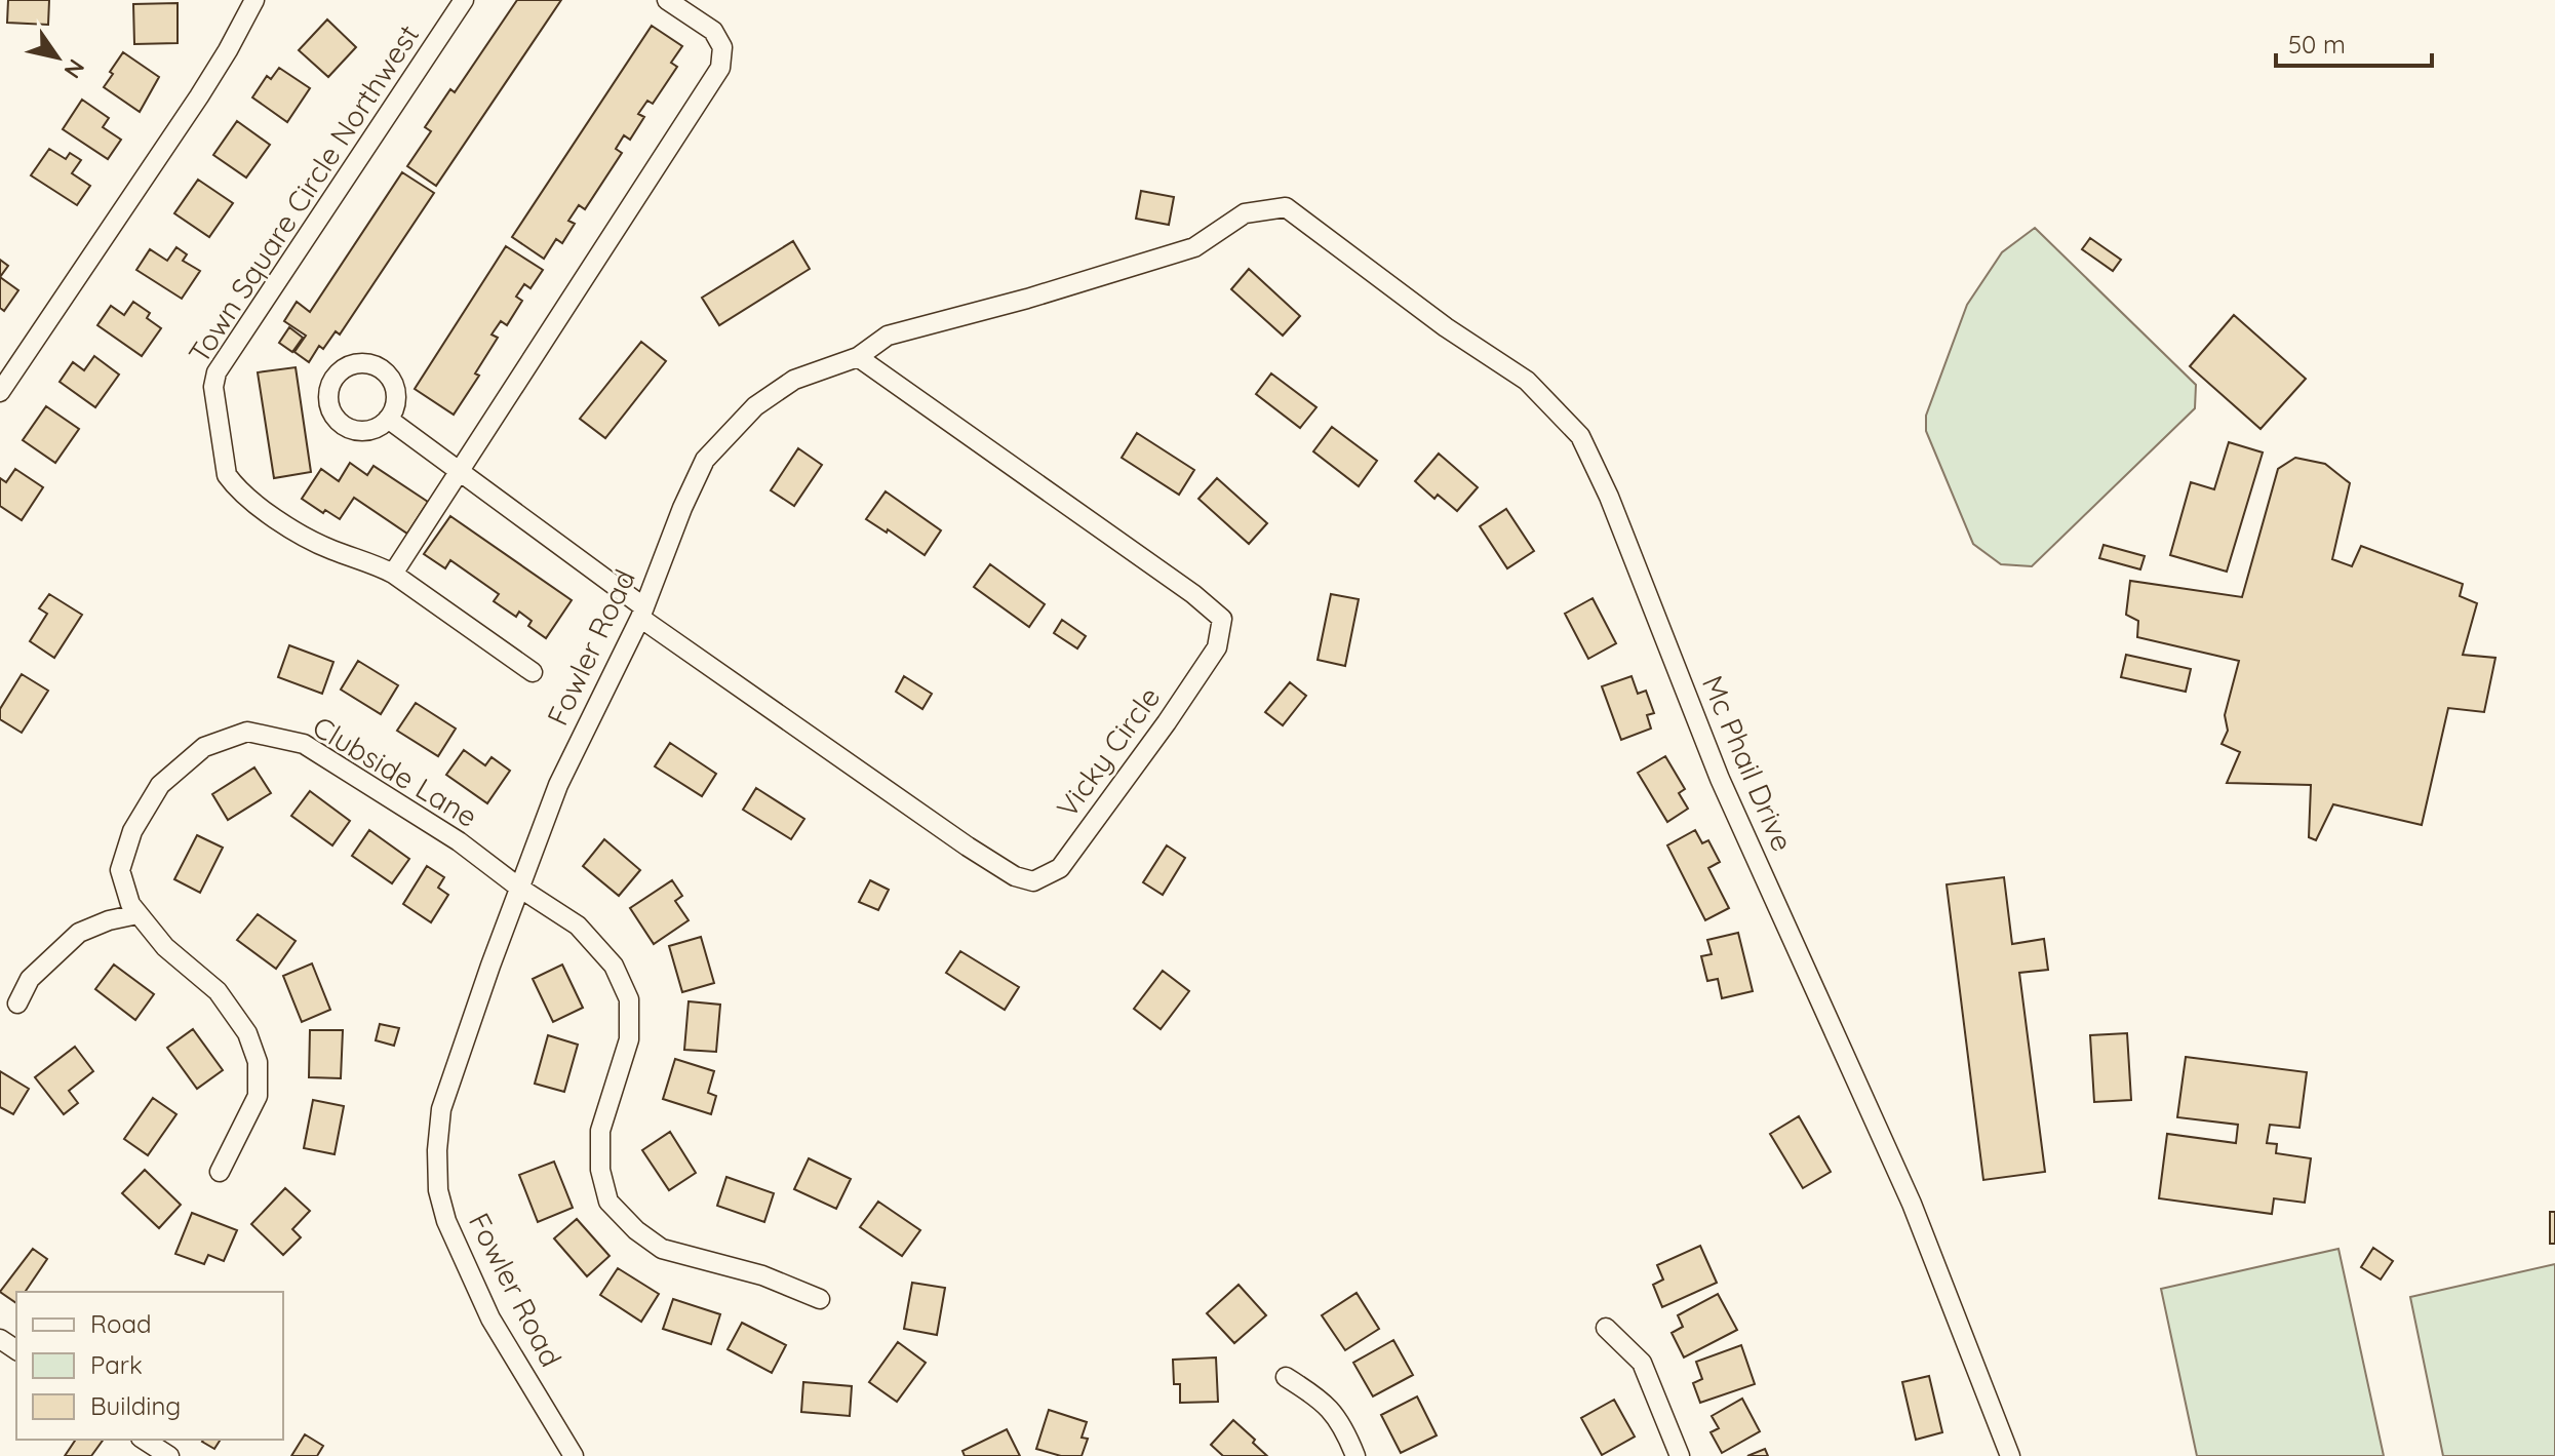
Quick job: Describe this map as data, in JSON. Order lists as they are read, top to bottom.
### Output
{
  "streets": {
    "street": [
      "Town Square Circle Northwest",
      "Fowler Road",
      "Vicky Circle",
      "Mc Phail Drive",
      "Clubside Lane"
    ]
  },
  "crossings": [
    ["Fowler Road", "Vicky Circle"],
    ["Fowler Road", "Mc Phail Drive"],
    ["Fowler Road", "Clubside Lane"]
  ],
  "legend": ["Road", "Park", "Building"],
  "scale_bar": "50 m",
  "north": "bottom right"
}
